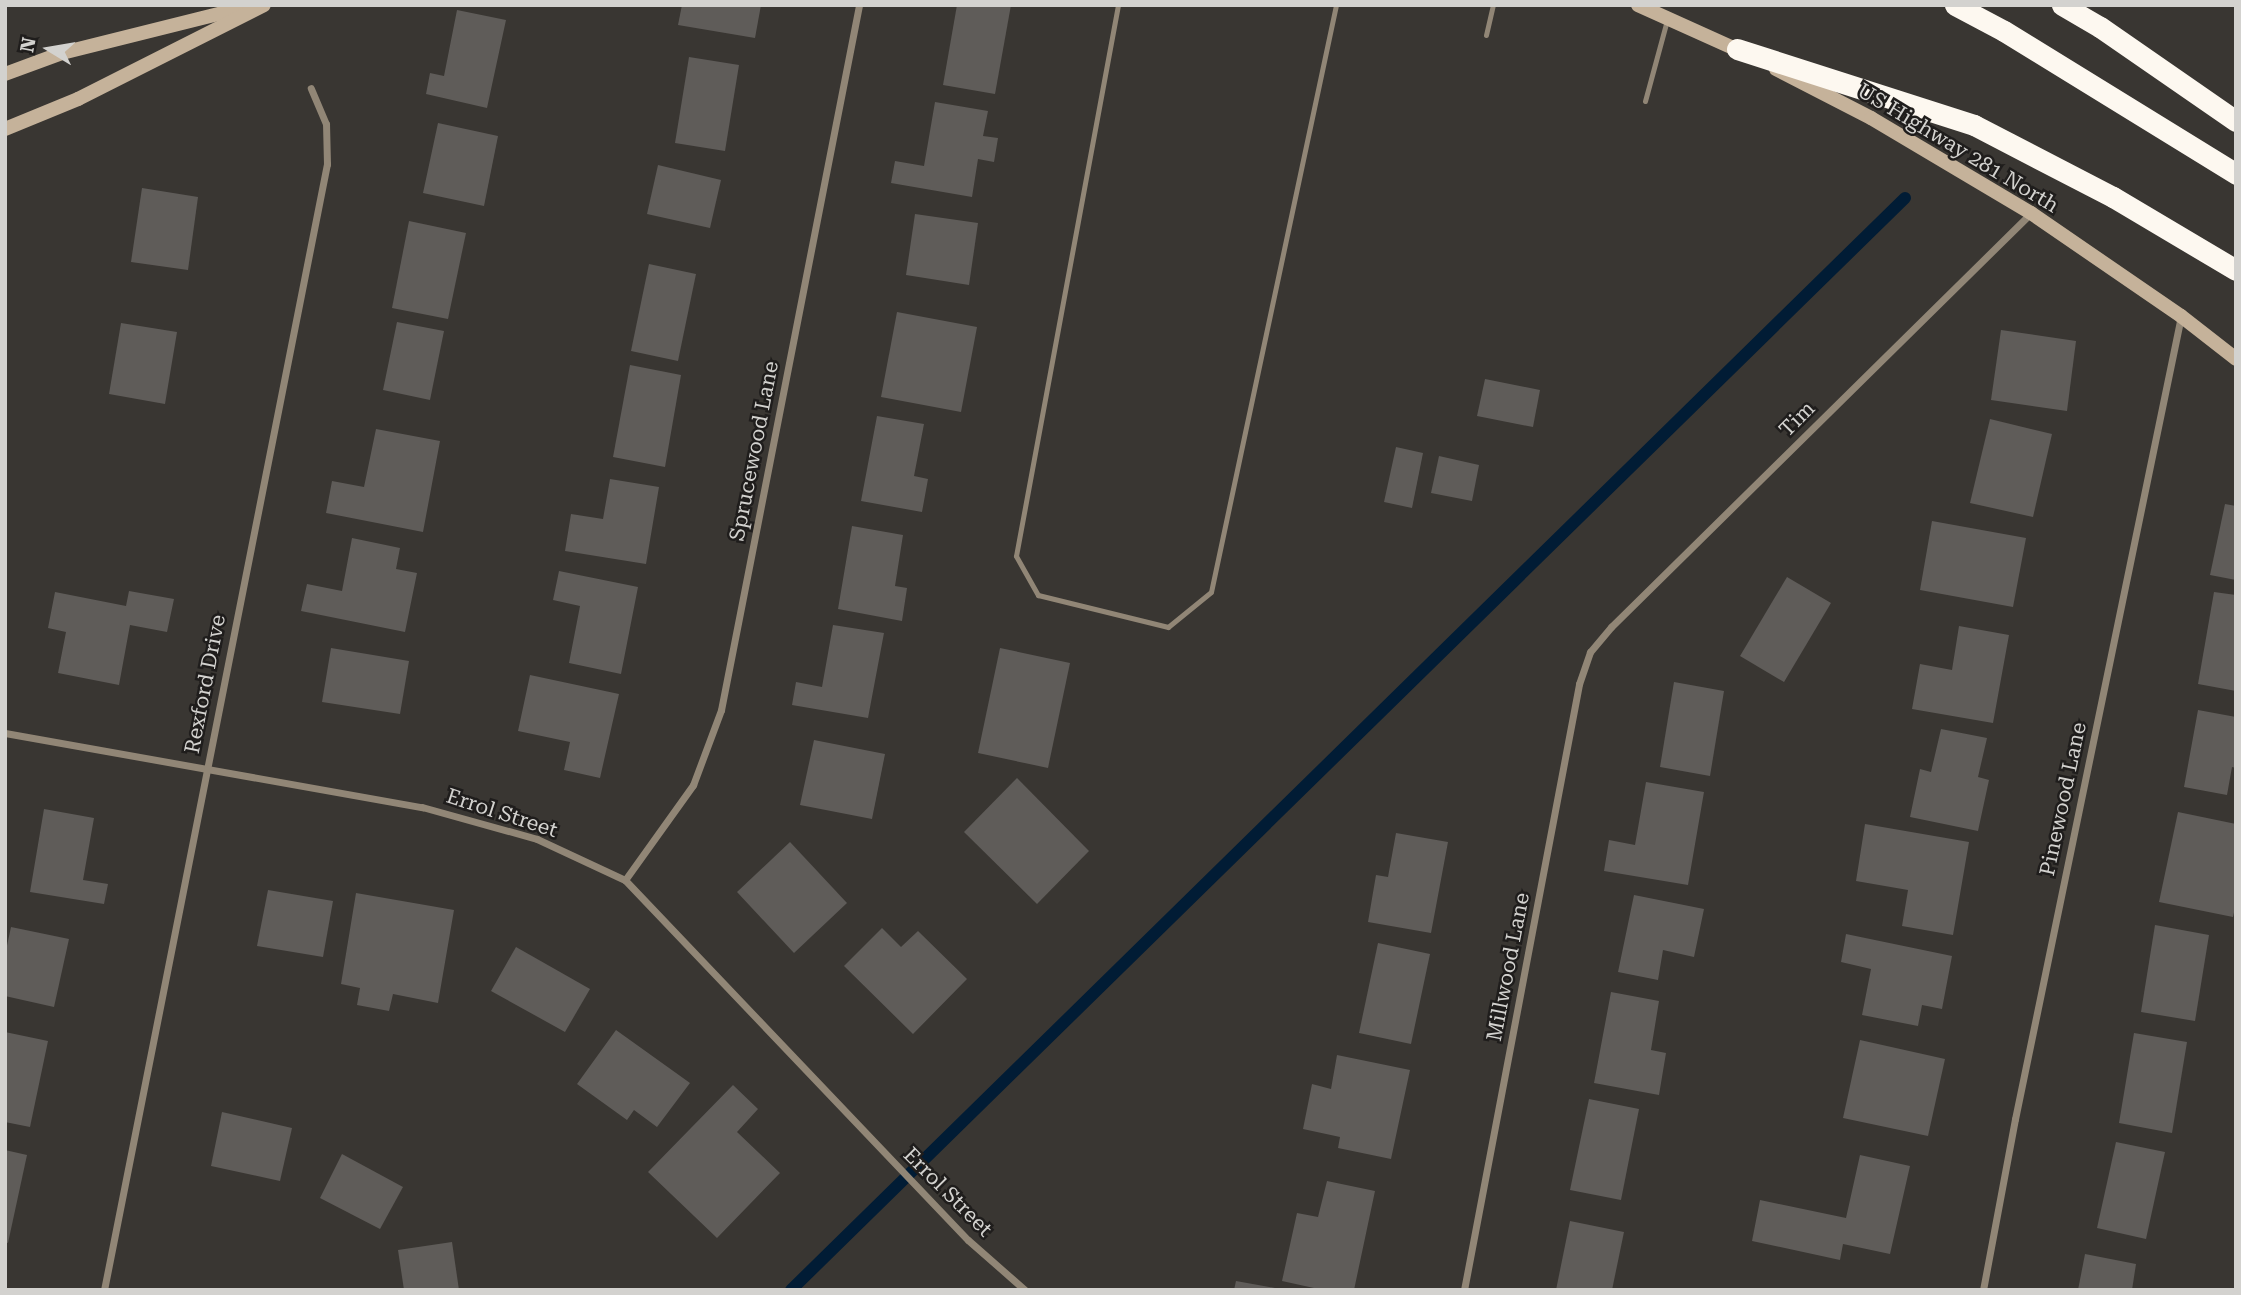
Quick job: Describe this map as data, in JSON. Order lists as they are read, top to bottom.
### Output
{
  "streets": {
    "main road": ["US Highway 281 North"],
    "street": [
      "Tim",
      "Sprucewood Lane",
      "Rexford Drive",
      "Pinewood Lane",
      "Errol Street",
      "Millwood Lane"
    ]
  },
  "crossings": [
    ["US Highway 281 North", "Tim"],
    ["US Highway 281 North", "Pinewood Lane"],
    ["Tim", "Millwood Lane"],
    ["Sprucewood Lane", "Errol Street"],
    ["Rexford Drive", "Errol Street"]
  ],
  "north": "left"
}
